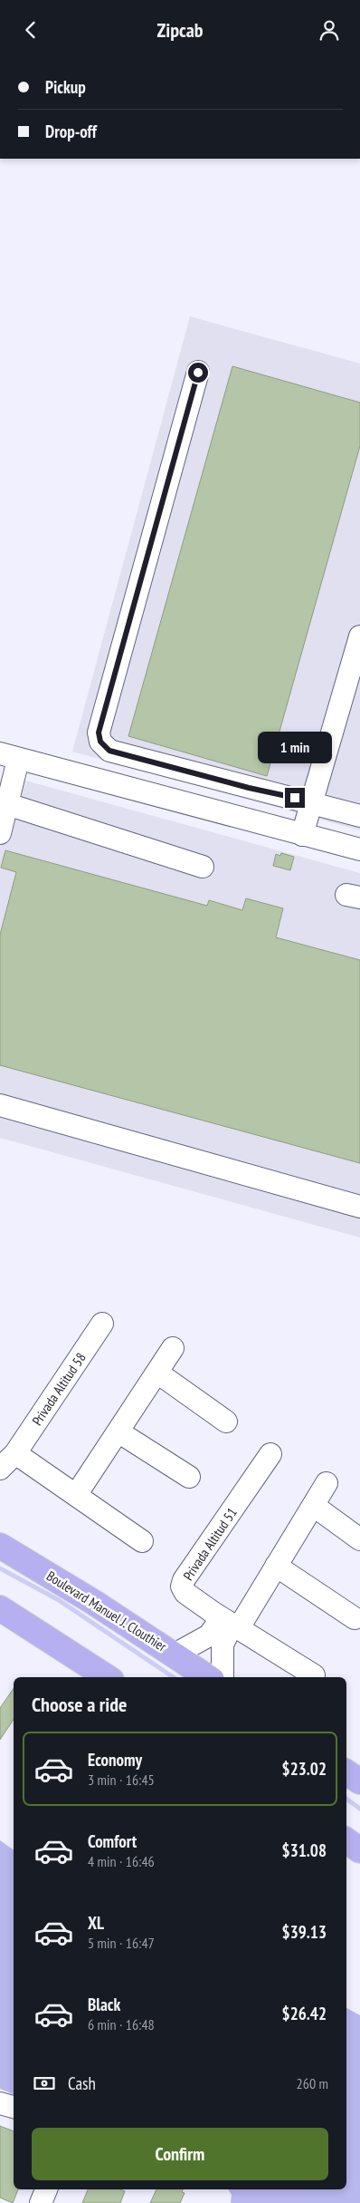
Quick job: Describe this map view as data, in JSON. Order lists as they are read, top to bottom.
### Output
{
  "streets": {
    "main road": ["Boulevard Manuel J. Clouthier"],
    "street": ["Privada Altitud 58", "Privada Altitud 51"]
  },
  "page": {
    "header": "Zipcab",
    "banner": ["Pickup", "Drop-off"],
    "bubble": "1 min",
    "heading": "Choose a ride",
    "list": [
      {
        "name": "Economy",
        "note": "3 min · 16:45",
        "value": "$23.02"
      },
      {
        "name": "Comfort",
        "note": "4 min · 16:46",
        "value": "$31.08"
      },
      {
        "name": "XL",
        "note": "5 min · 16:47",
        "value": "$39.13"
      },
      {
        "name": "Black",
        "note": "6 min · 16:48",
        "value": "$26.42"
      }
    ],
    "pay": ["Cash", "260 m"],
    "buttons": "Confirm"
  }
}
